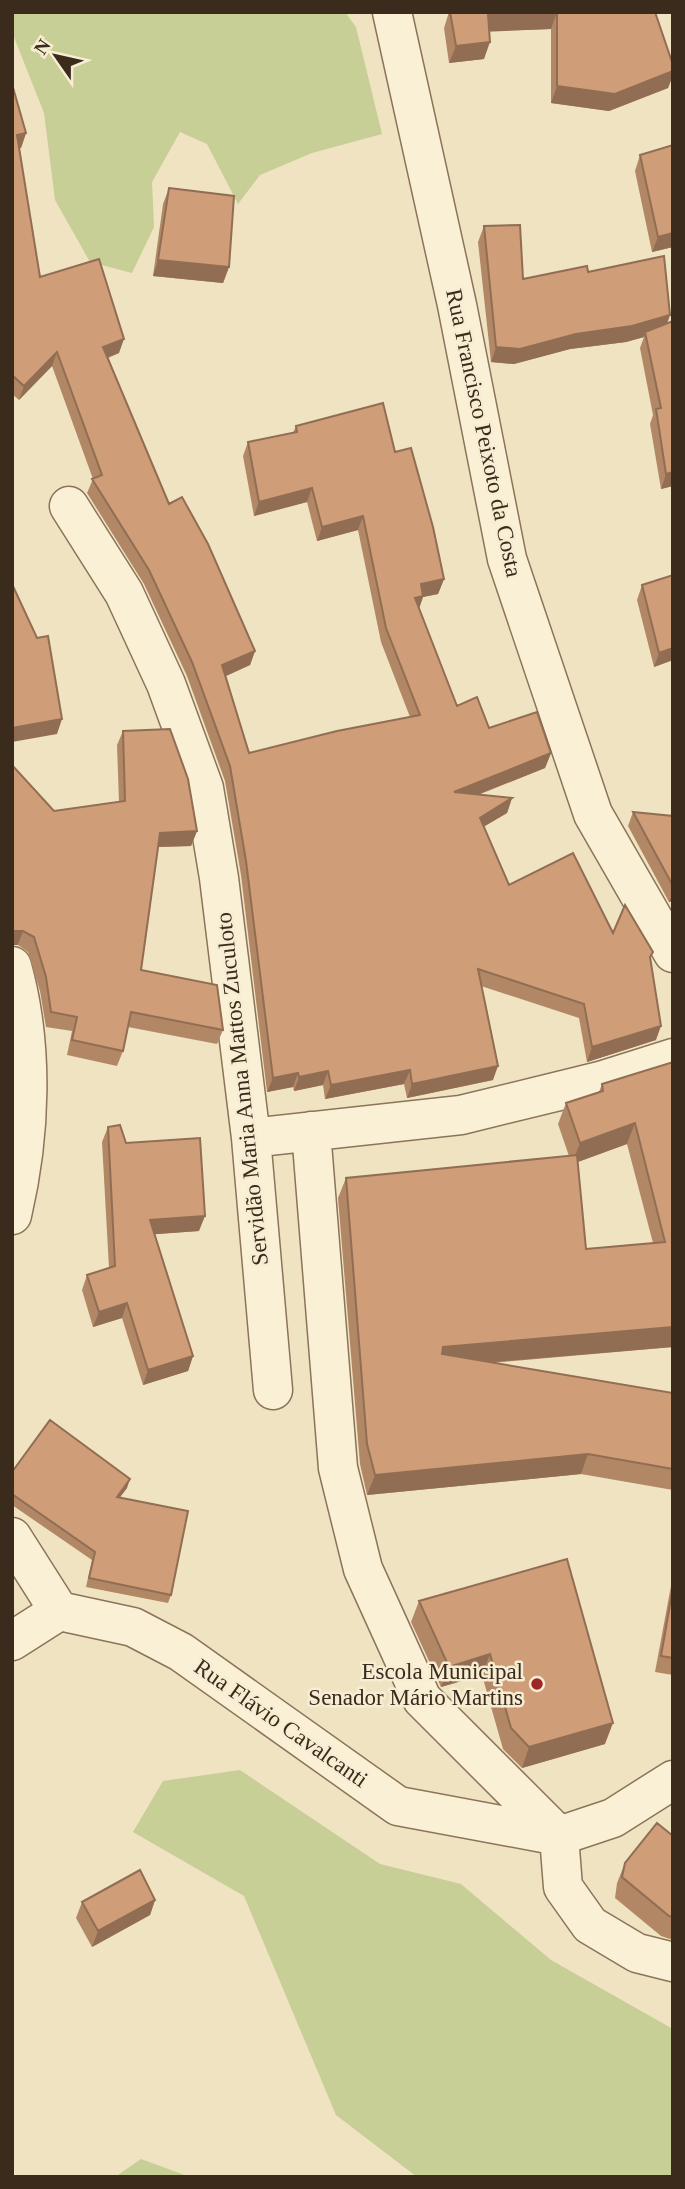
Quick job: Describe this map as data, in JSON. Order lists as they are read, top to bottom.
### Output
{
  "streets": {
    "street": ["Rua Francisco Peixoto da Costa", "Servidão Maria Anna Mattos Zuculoto", "Rua Flávio Cavalcanti"]
  },
  "places": ["Escola Municipal Senador Mário Martins"],
  "north": "top left"
}
